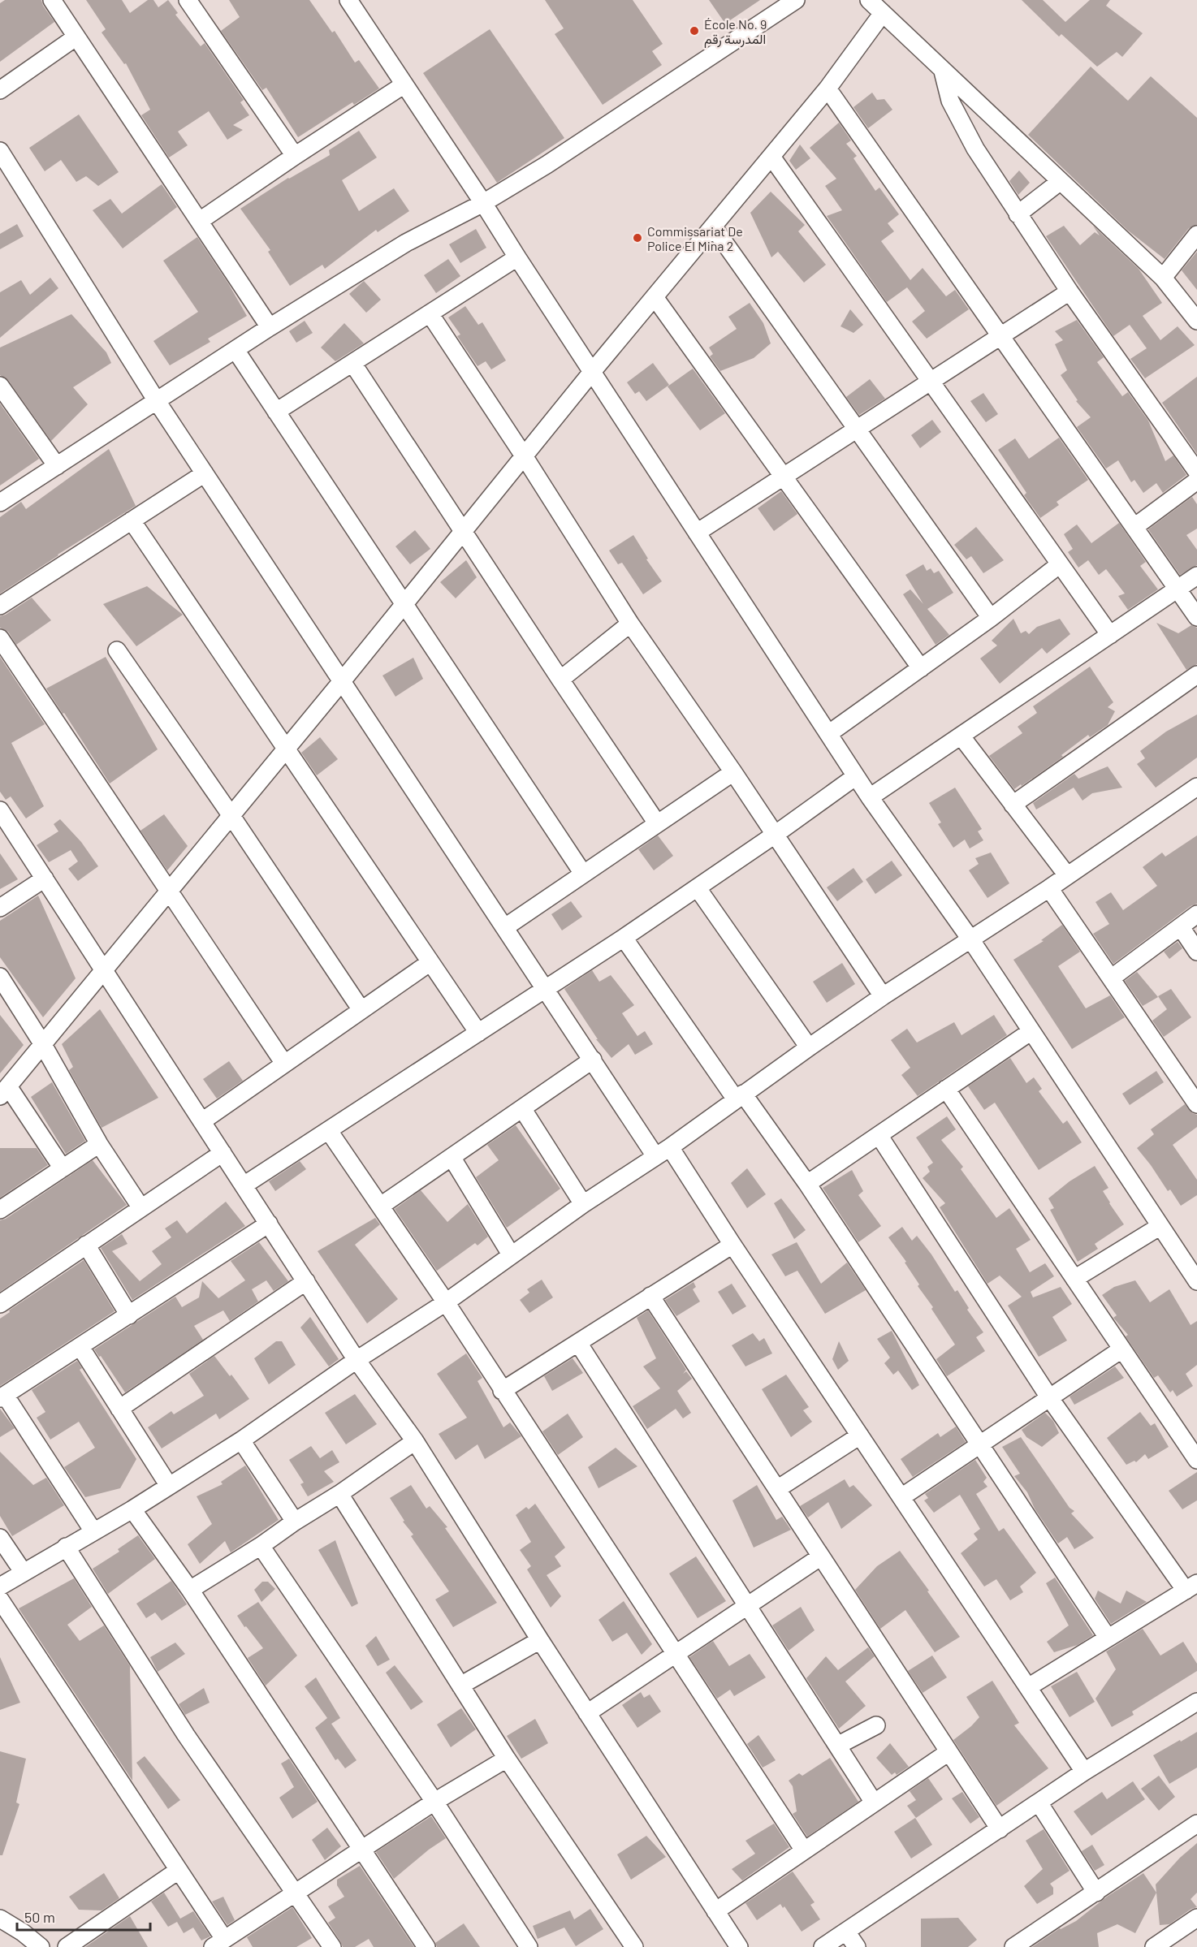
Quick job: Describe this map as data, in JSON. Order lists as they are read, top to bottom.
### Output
{
  "places": ["École No. 9 المدرسة رقم", "Commissariat De Police El Mina 2"],
  "scale_bar": "50 m"
}
